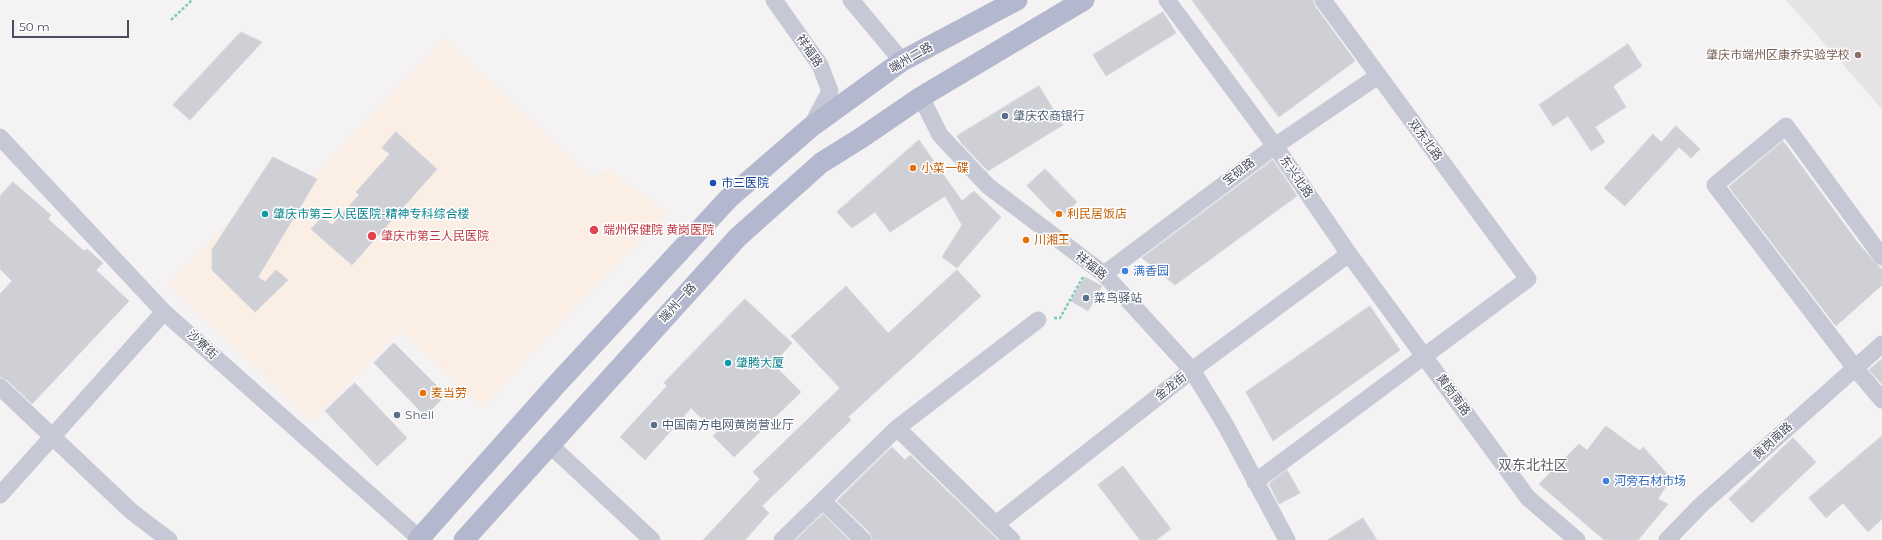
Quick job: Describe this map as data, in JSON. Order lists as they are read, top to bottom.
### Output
{
  "streets": {
    "main road": ["端州二路", "端州一路"],
    "street": [
      "祥福路",
      "双东北路",
      "宝砚路",
      "东兴北路",
      "沙寮街",
      "金龙街",
      "黄岗南路"
    ]
  },
  "crossings": [
    ["祥福路", "端州二路"],
    ["祥福路", "宝砚路"],
    ["祥福路", "端州一路"],
    ["祥福路", "金龙街"],
    ["双东北路", "宝砚路"],
    ["双东北路", "东兴北路"],
    ["双东北路", "黄岗南路"],
    ["宝砚路", "东兴北路"],
    ["东兴北路", "金龙街"],
    ["东兴北路", "黄岗南路"]
  ],
  "districts": ["双东北社区"],
  "places": [
    "肇庆市端州区康乔实验学校",
    "肇庆农商银行",
    "小菜一碟",
    "市三医院",
    "肇庆市第三人民医院-精神专科综合楼",
    "利民居饭店",
    "端州保健院 黄岗医院",
    "肇庆市第三人民医院",
    "川湘王",
    "满香园",
    "菜鸟驿站",
    "肇腾大厦",
    "麦当劳",
    "Shell",
    "中国南方电网黄岗营业厅",
    "河旁石材市场"
  ],
  "scale_bar": "50 m"
}
